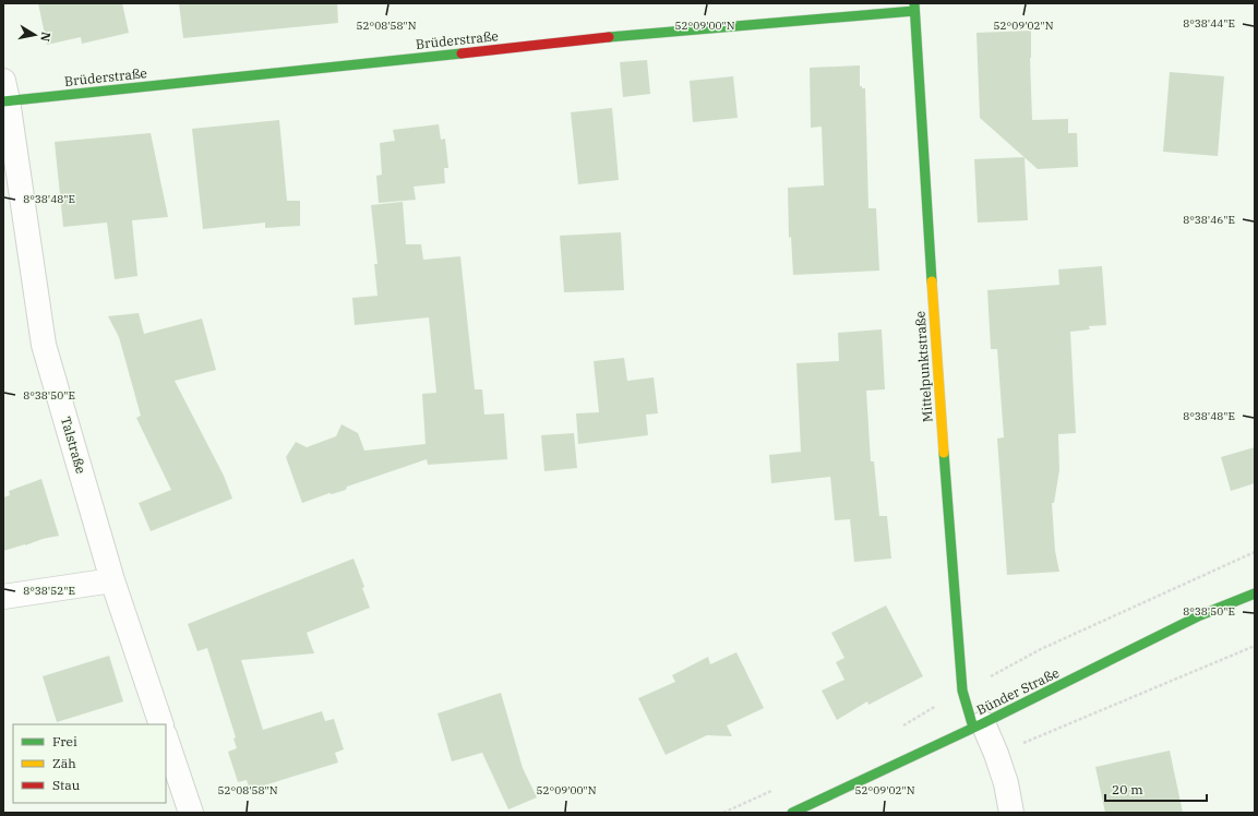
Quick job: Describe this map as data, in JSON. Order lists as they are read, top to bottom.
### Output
{
  "streets": {
    "street": [
      "Brüderstraße",
      "Mittelpunktstraße",
      "Talstraße",
      "Bünder Straße"
    ]
  },
  "crossings": [
    ["Brüderstraße", "Mittelpunktstraße"],
    ["Brüderstraße", "Talstraße"],
    ["Mittelpunktstraße", "Bünder Straße"]
  ],
  "legend": ["Frei", "Zäh", "Stau"],
  "scale_bar": "20 m",
  "north": "right",
  "coordinates": [
    "8°38'44\"E",
    "52°08'58\"N",
    "52°09'00\"N",
    "52°09'02\"N",
    "8°38'48\"E",
    "8°38'46\"E",
    "8°38'50\"E",
    "8°38'52\"E"
  ]
}
